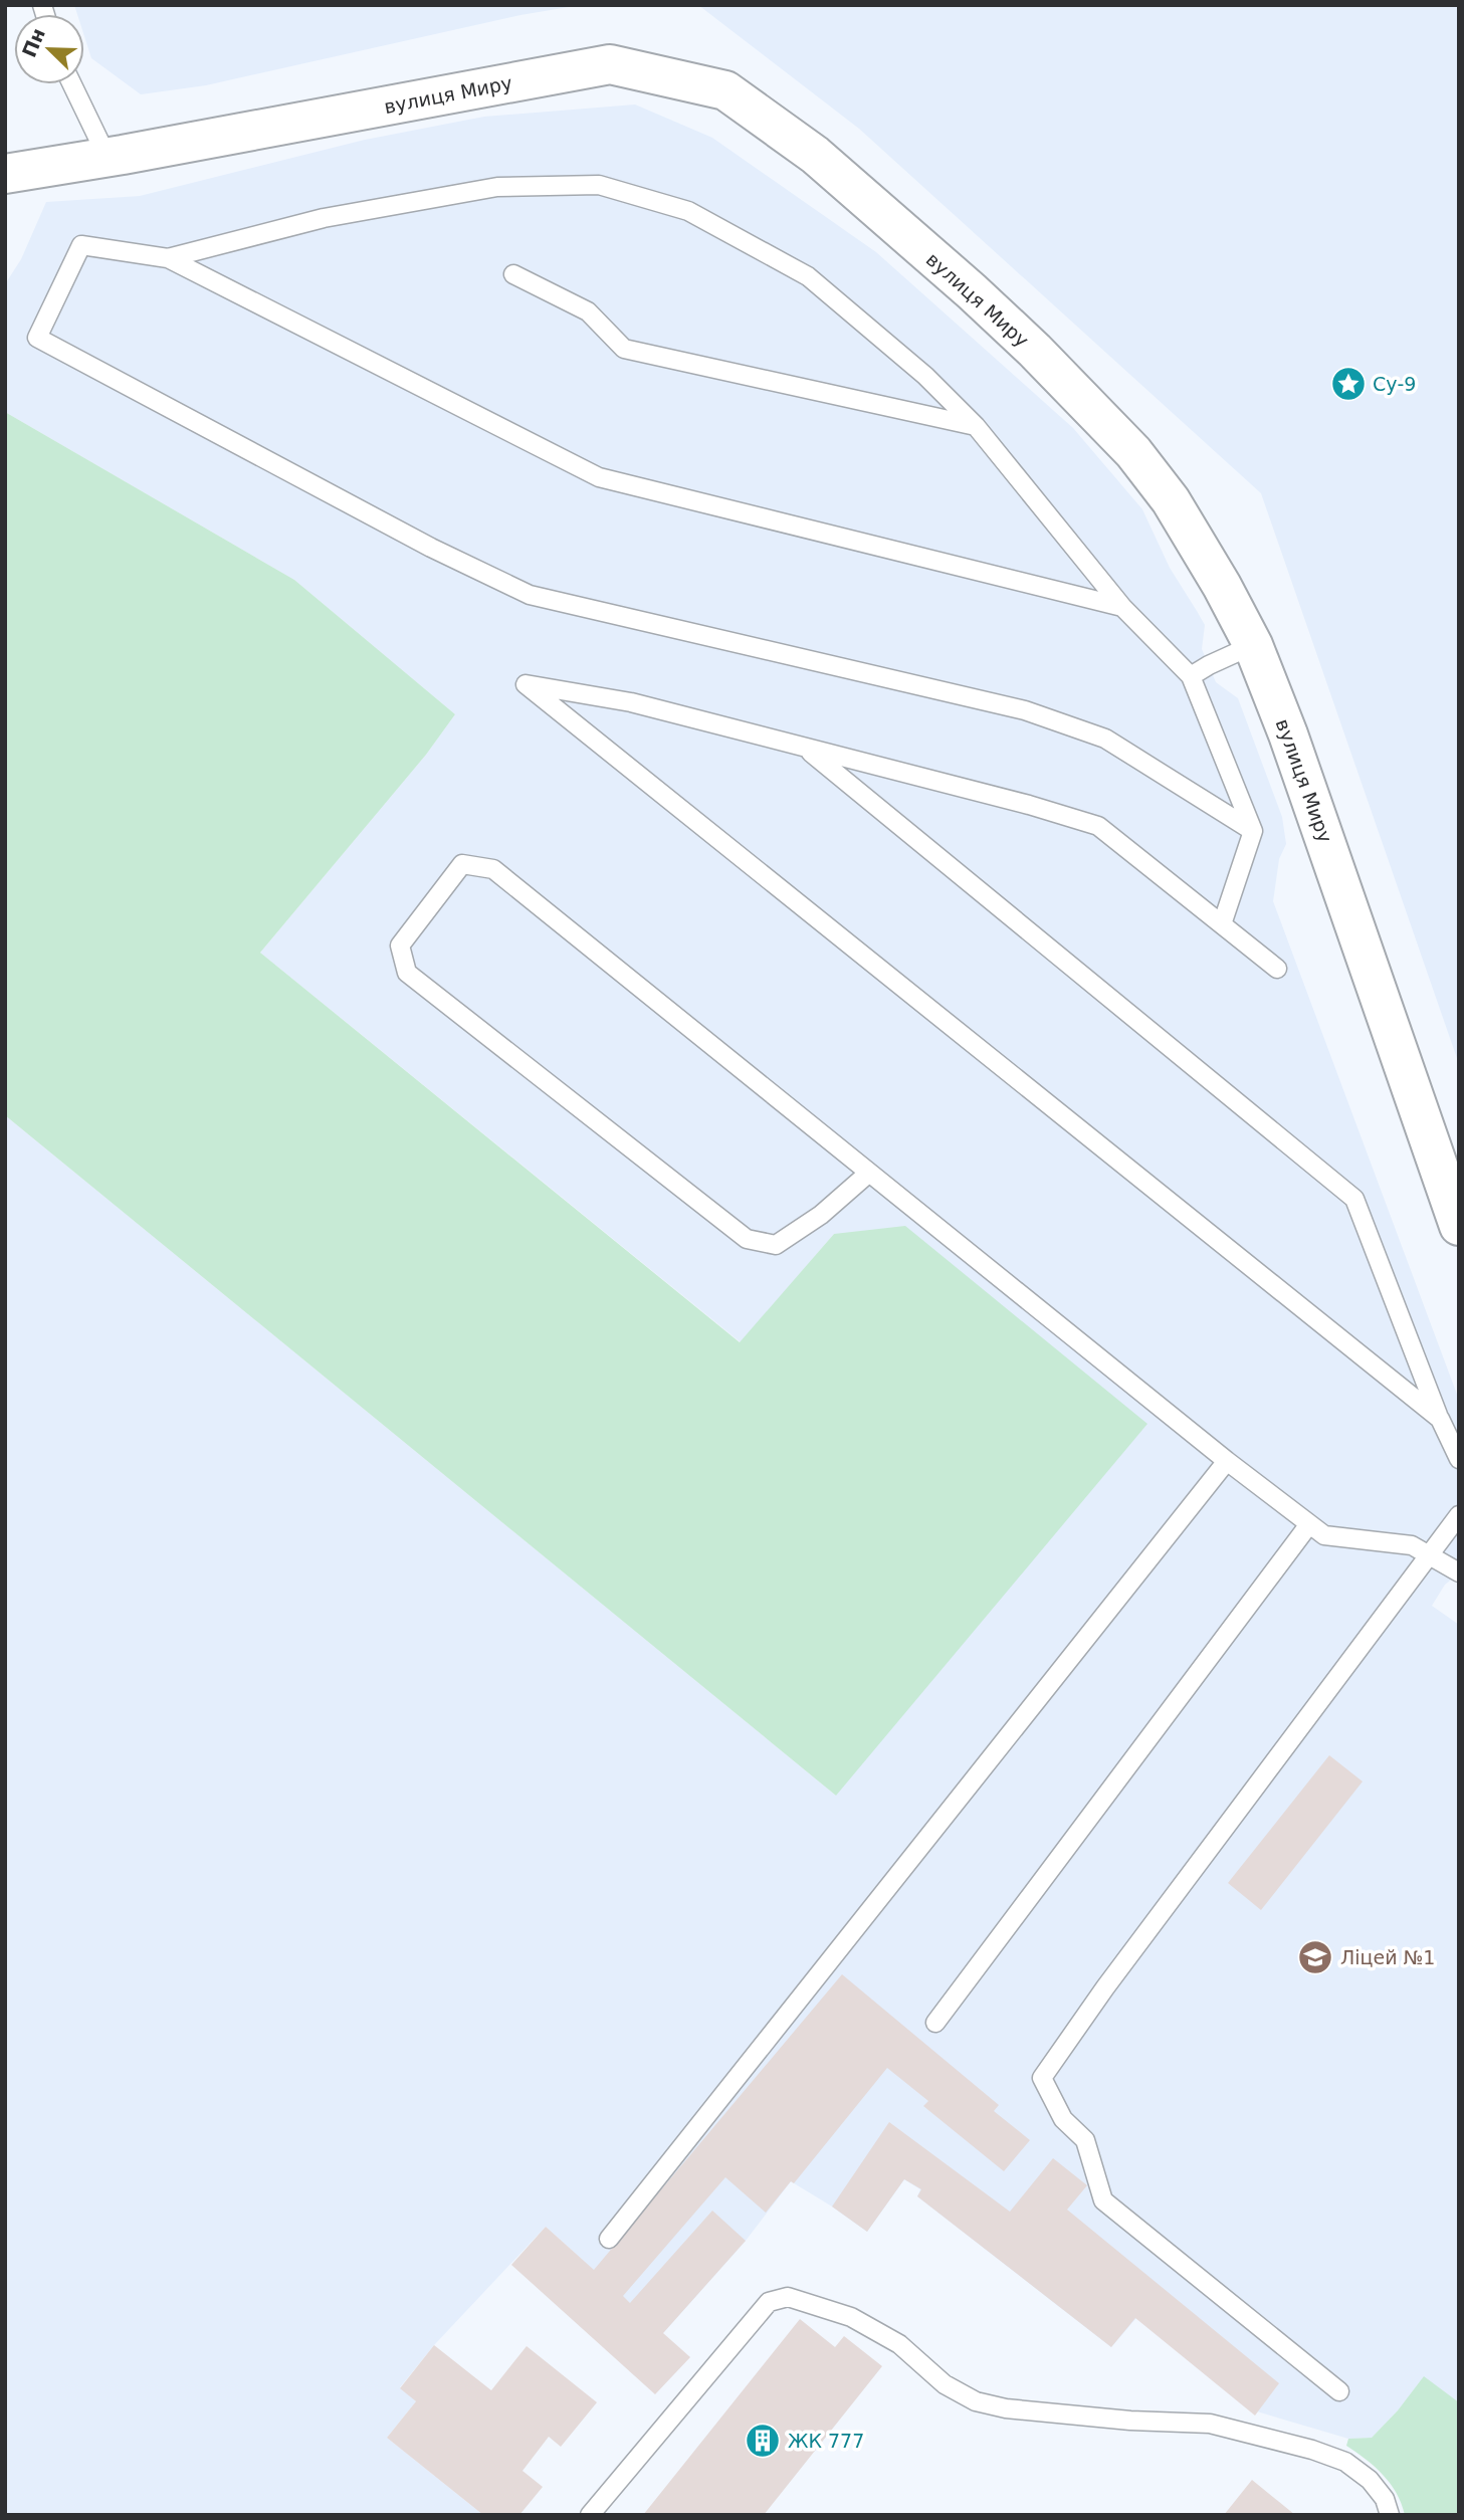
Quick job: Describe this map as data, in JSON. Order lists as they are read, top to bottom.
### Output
{
  "streets": {
    "street": ["вулиця Миру"]
  },
  "places": {
    "place": ["Су-9"],
    "school or university": ["Ліцей №1"],
    "building": ["ЖК 777"]
  },
  "north": "top left"
}
